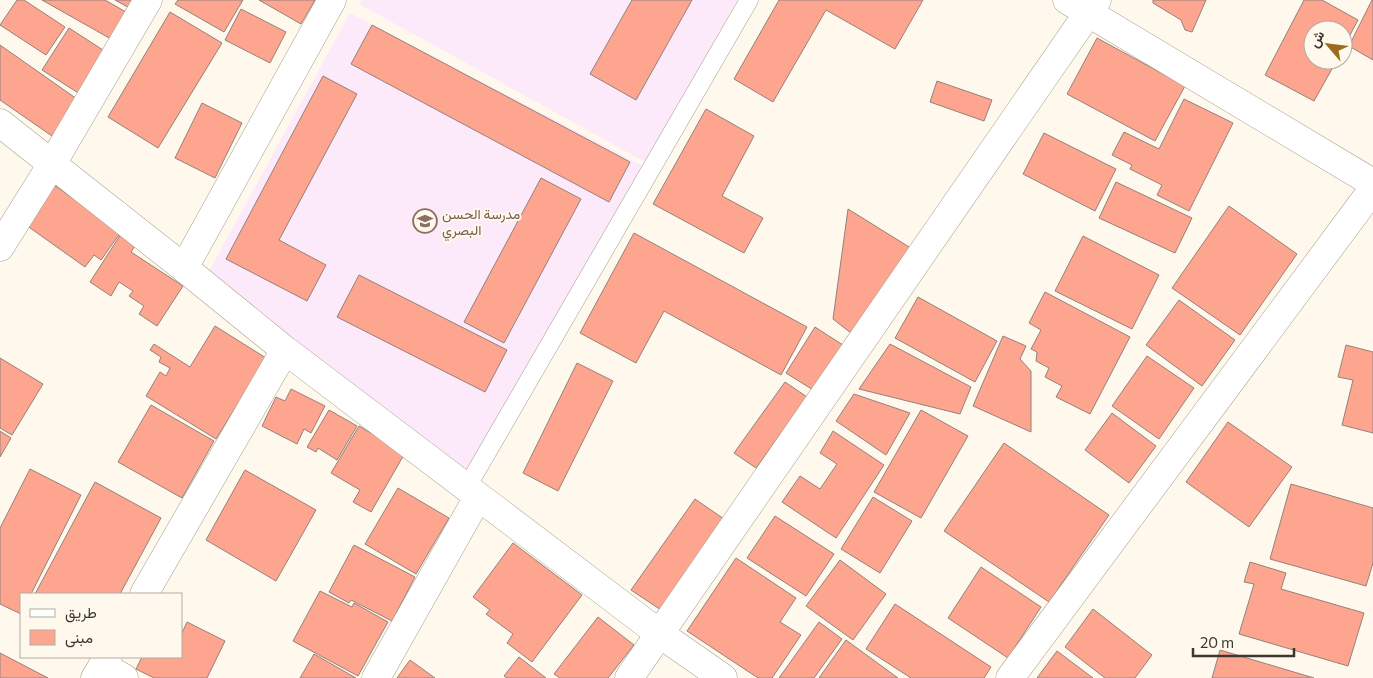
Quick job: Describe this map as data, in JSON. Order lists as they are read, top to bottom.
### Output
{
  "places": {
    "school or university": ["مدرسة الحسن البصري"]
  },
  "legend": ["طريق", "مبنى"],
  "scale_bar": "20 m",
  "north": "top left"
}
